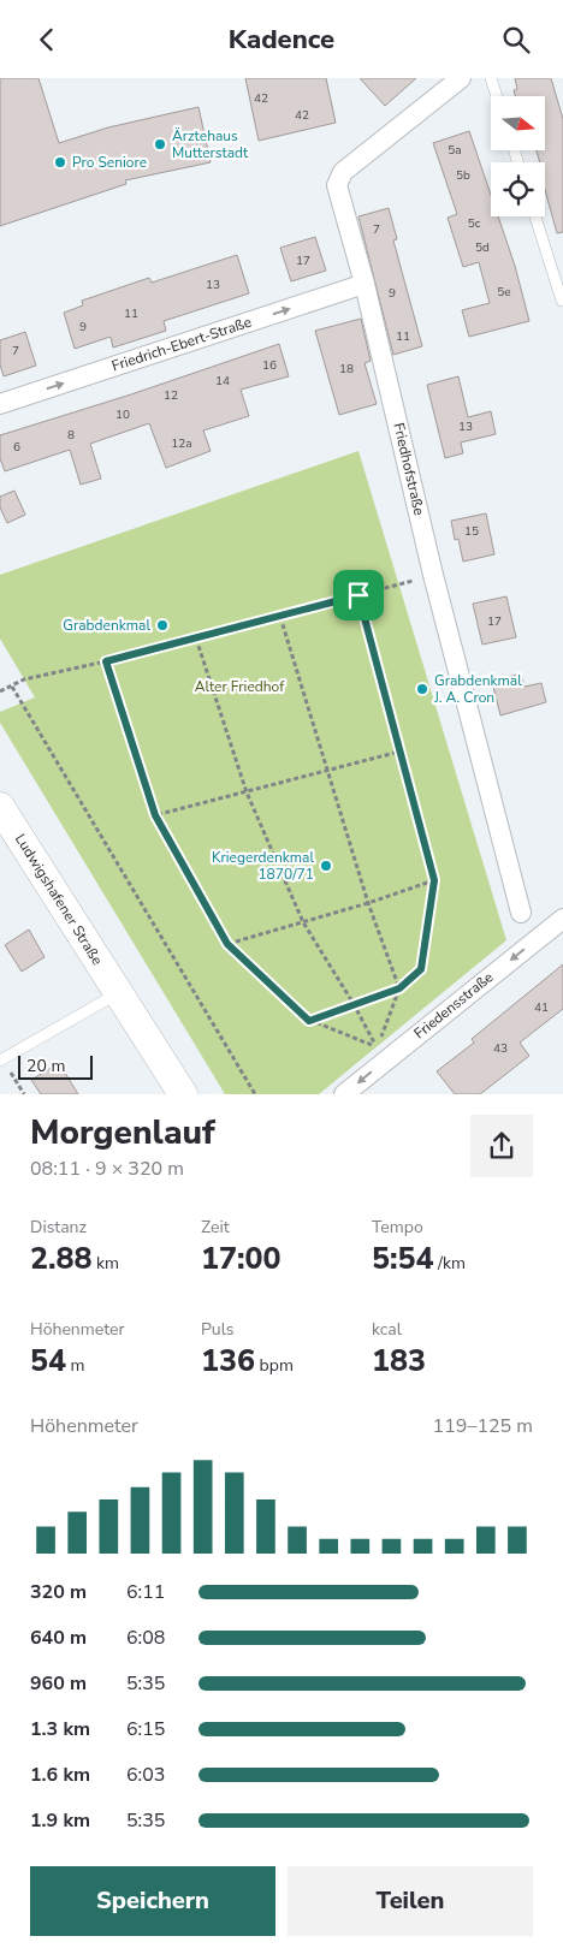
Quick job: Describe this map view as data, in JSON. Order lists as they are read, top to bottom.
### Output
{
  "streets": {
    "main road": ["Ludwigshafener Straße"],
    "street": ["Friedrich-Ebert-Straße", "Friedhofstraße", "Friedensstraße"]
  },
  "crossings": [
    ["Friedrich-Ebert-Straße", "Friedhofstraße"]
  ],
  "one_way": ["Friedrich-Ebert-Straße", "Friedensstraße"],
  "parks": ["Alter Friedhof"],
  "places": [
    "Ärztehaus Mutterstadt",
    "Pro Seniore",
    "Grabdenkmal",
    "Grabdenkmal J. A. Cron",
    "Kriegerdenkmal 1870/71"
  ],
  "house_numbers": [
    "42",
    "42",
    "5a",
    "5b",
    "5c",
    "7",
    "5d",
    "17",
    "13",
    "5e",
    "9",
    "11",
    "9",
    "11",
    "7",
    "16",
    "18",
    "14",
    "12",
    "10",
    "13",
    "8",
    "12a",
    "6",
    "15",
    "17",
    "41",
    "43"
  ],
  "scale_bar": "20 m",
  "north": "right",
  "page": {
    "header": "Kadence",
    "scale": "20 m",
    "heading": ["Morgenlauf", "08:11 · 9 × 320 m"],
    "stats": [
      ["Distanz", "2.88 km"],
      ["Zeit", "17:00"],
      ["Tempo", "5:54 /km"],
      ["Höhenmeter", "54 m"],
      ["Puls", "136 bpm"],
      ["kcal", "183"]
    ],
    "chart": ["Höhenmeter", "119–125 m"],
    "list": [
      {
        "name": "320 m",
        "note": "6:11"
      },
      {
        "name": "640 m",
        "note": "6:08"
      },
      {
        "name": "960 m",
        "note": "5:35"
      },
      {
        "name": "1.3 km",
        "note": "6:15"
      },
      {
        "name": "1.6 km",
        "note": "6:03"
      },
      {
        "name": "1.9 km",
        "note": "5:35"
      }
    ],
    "buttons": ["Speichern", "Teilen"]
  }
}
